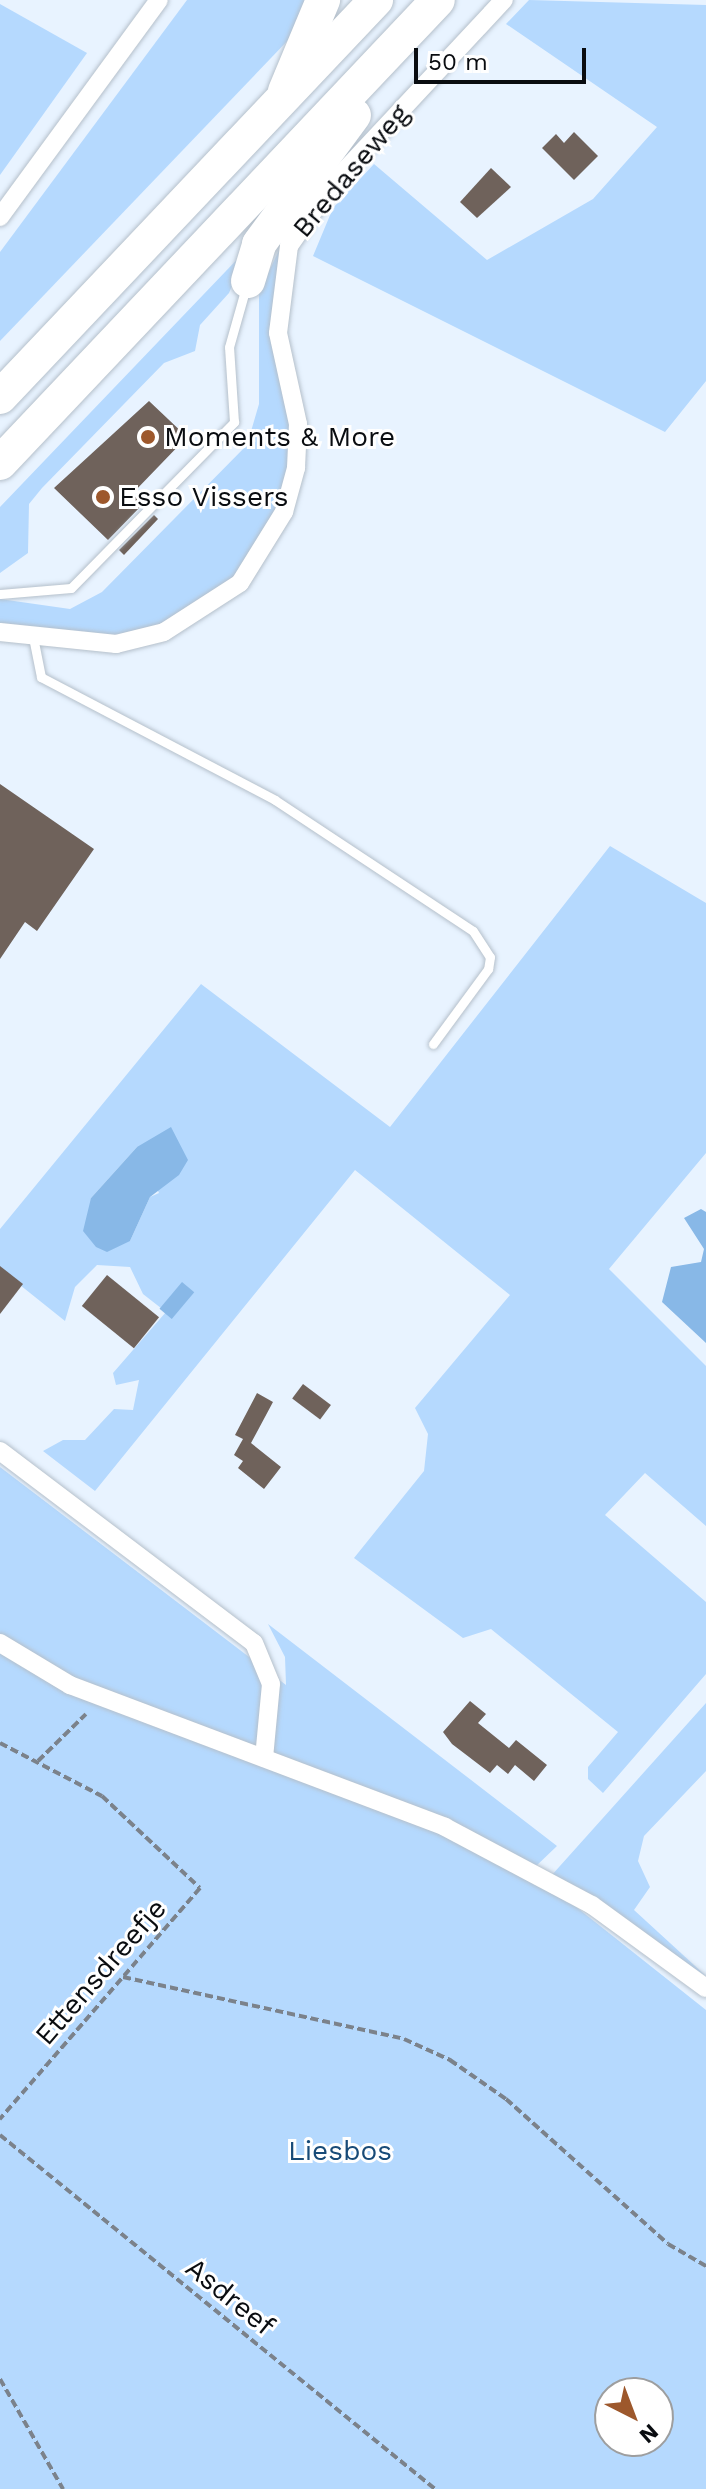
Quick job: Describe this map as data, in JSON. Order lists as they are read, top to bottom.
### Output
{
  "streets": {
    "street": ["Bredaseweg"],
    "path": ["Ettensdreefje", "Asdreef"]
  },
  "parks": ["Liesbos"],
  "places": ["Moments & More", "Esso Vissers"],
  "scale_bar": "50 m",
  "north": "bottom right"
}
